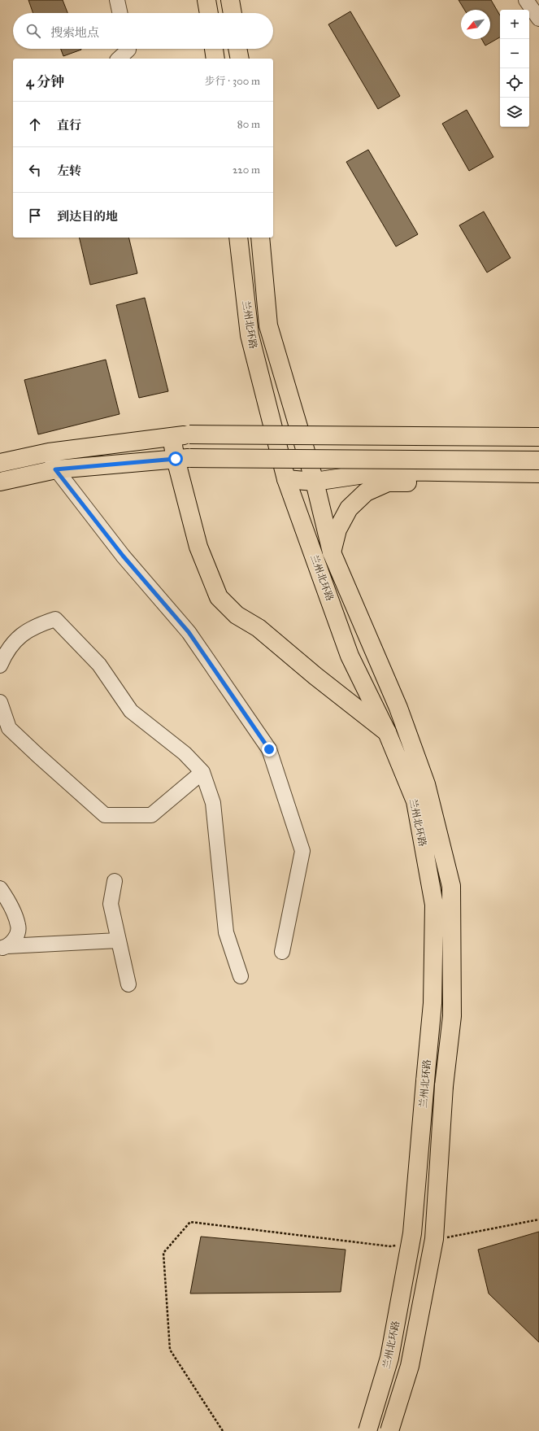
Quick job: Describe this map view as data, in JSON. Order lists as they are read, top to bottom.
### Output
{
  "streets": {
    "main road": ["兰州北环路"]
  },
  "north": "bottom left",
  "page": {
    "map_buttons": ["+", "−"],
    "search": "搜索地点",
    "heading": ["4 分钟", "步行 · 300 m"],
    "list": [
      ["直行", "80 m"],
      ["左转", "220 m"],
      "到达目的地"
    ]
  }
}
